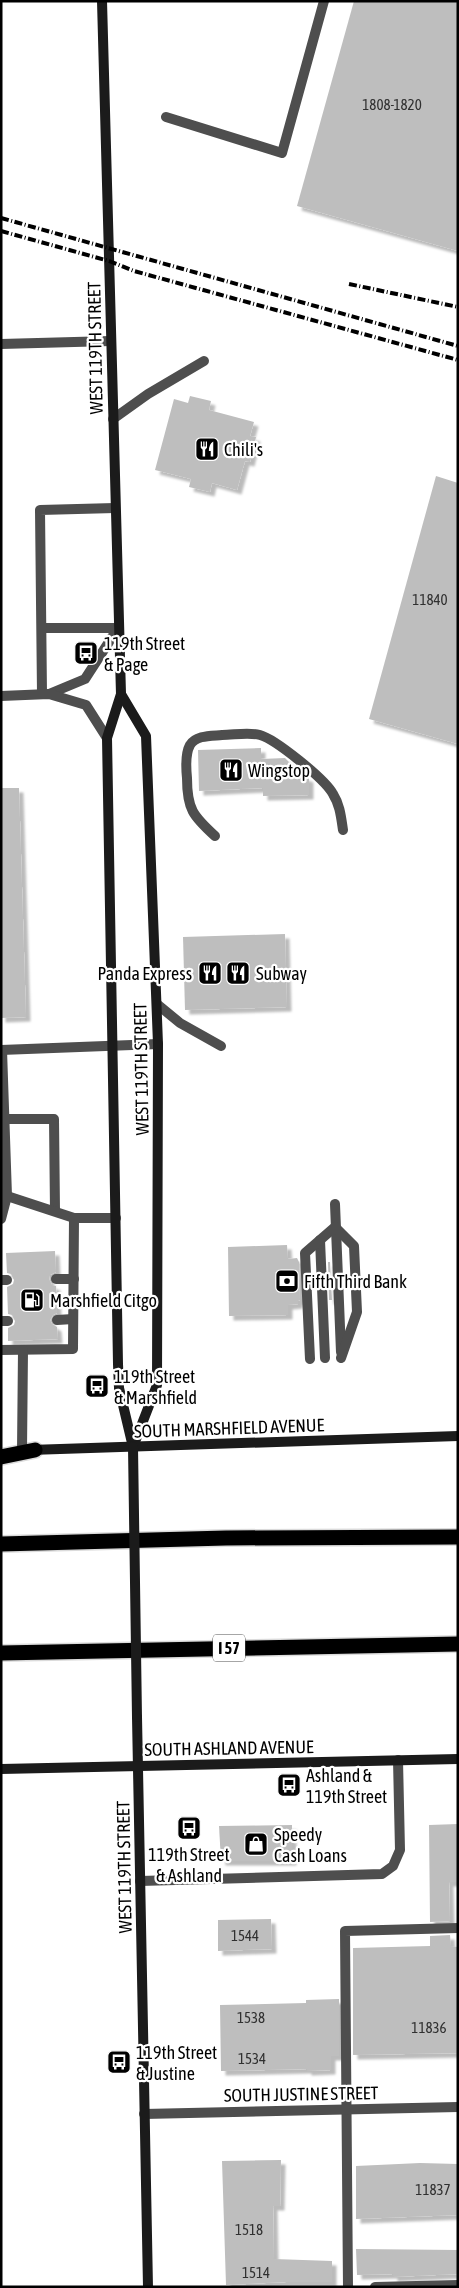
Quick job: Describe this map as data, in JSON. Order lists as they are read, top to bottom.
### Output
{
  "streets": {
    "highway": ["I 57"],
    "street": [
      "WEST 119TH STREET",
      "SOUTH MARSHFIELD AVENUE",
      "SOUTH ASHLAND AVENUE",
      "SOUTH JUSTINE STREET"
    ]
  },
  "crossings": [
    ["WEST 119TH STREET", "SOUTH MARSHFIELD AVENUE"],
    ["WEST 119TH STREET", "SOUTH ASHLAND AVENUE"],
    ["WEST 119TH STREET", "SOUTH JUSTINE STREET"]
  ],
  "places": {
    "restaurant": [
      "Chili's",
      "Wingstop",
      "Panda Express",
      "Subway"
    ],
    "bus stop": [
      "119th Street & Page",
      "119th Street & Marshfield",
      "Ashland & 119th Street",
      "119th Street & Ashland",
      "119th Street & Justine"
    ],
    "bank": ["Fifth Third Bank"],
    "fuel station": ["Marshfield Citgo"],
    "shop": ["Speedy Cash Loans"]
  },
  "house_numbers": [
    "1808-1820",
    "11840",
    "1544",
    "1538",
    "11836",
    "1534",
    "11837",
    "1518",
    "1514"
  ]
}
